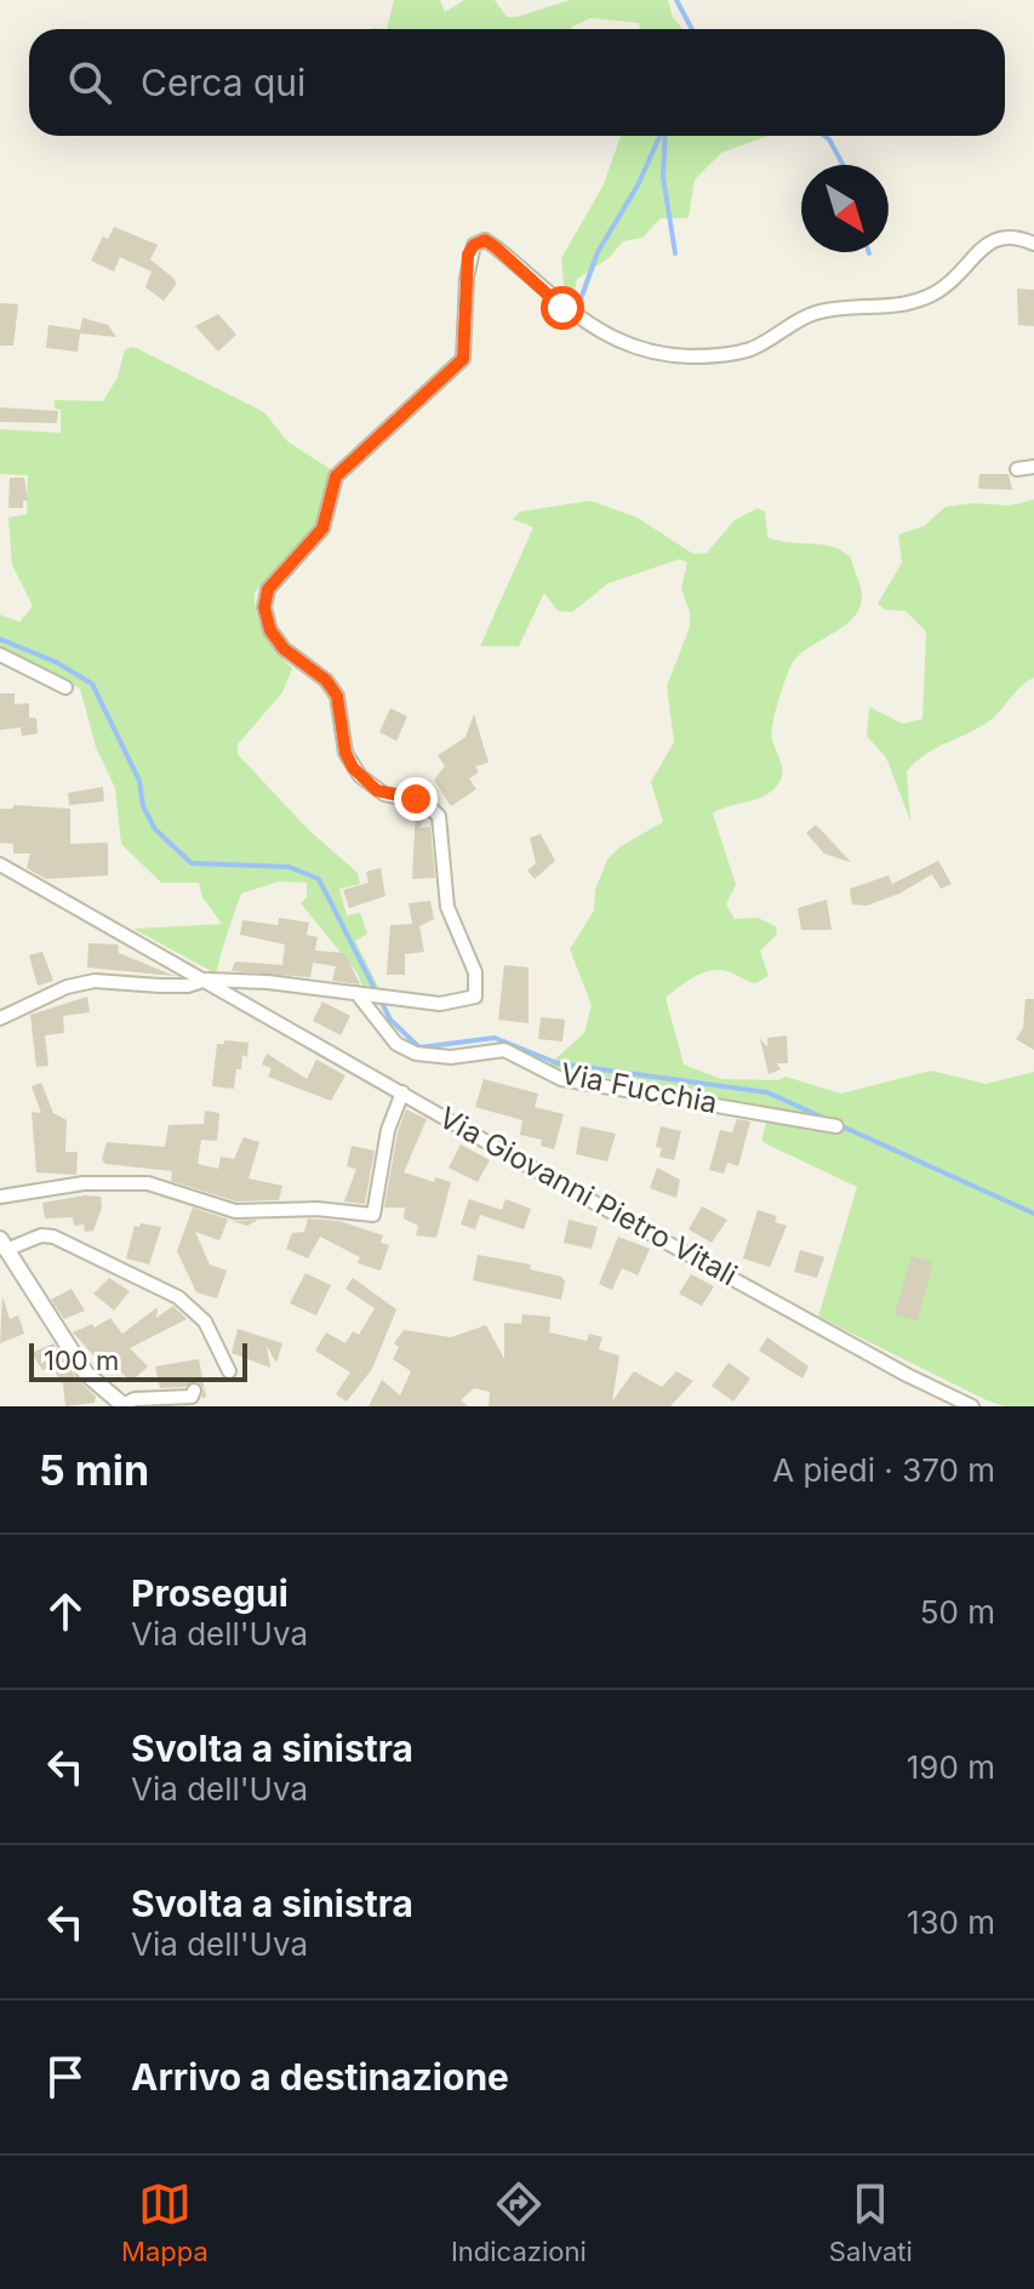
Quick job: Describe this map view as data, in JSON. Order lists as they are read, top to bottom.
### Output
{
  "streets": {
    "street": ["Via Fucchia", "Via Giovanni Pietro Vitali"]
  },
  "scale_bar": "100 m",
  "north": "bottom right",
  "page": {
    "search": "Cerca qui",
    "scale": "100 m",
    "heading": ["5 min", "A piedi · 370 m"],
    "list": [
      ["Prosegui", "Via dell'Uva", "50 m"],
      ["Svolta a sinistra", "Via dell'Uva", "190 m"],
      ["Svolta a sinistra", "Via dell'Uva", "130 m"],
      "Arrivo a destinazione"
    ],
    "nav": ["Mappa", "Indicazioni", "Salvati"]
  }
}
